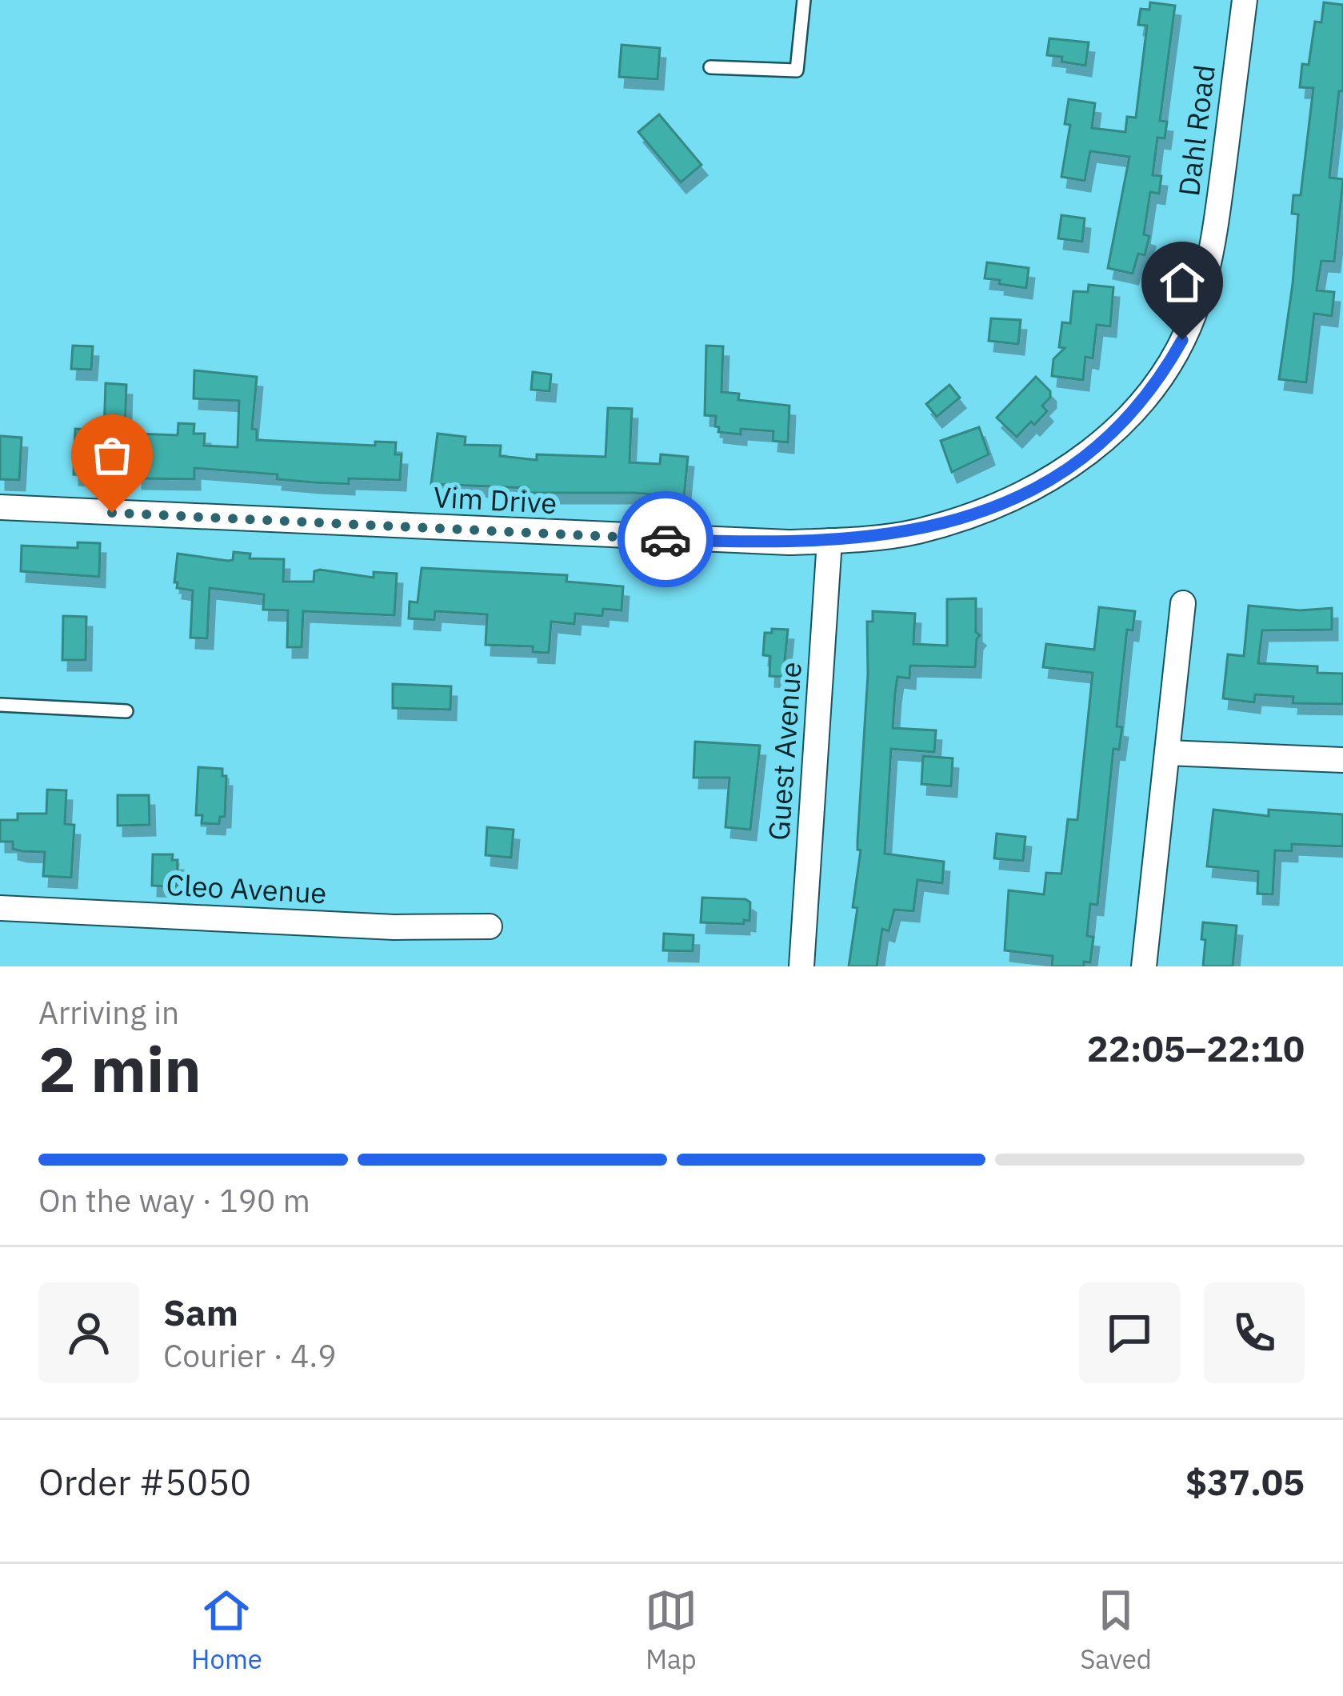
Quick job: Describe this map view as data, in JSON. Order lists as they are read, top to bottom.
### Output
{
  "streets": {
    "street": [
      "Dahl Road",
      "Vim Drive",
      "Guest Avenue",
      "Cleo Avenue"
    ]
  },
  "crossings": [
    ["Dahl Road", "Vim Drive"],
    ["Vim Drive", "Guest Avenue"]
  ],
  "page": {
    "heading": ["2 min", "Arriving in", "22:05–22:10"],
    "panel": [
      "Sam",
      "Courier · 4.9",
      "Order #5050",
      "$37.05"
    ],
    "bar": "On the way · 190 m",
    "tabs": ["Home", "Map", "Saved"]
  }
}
